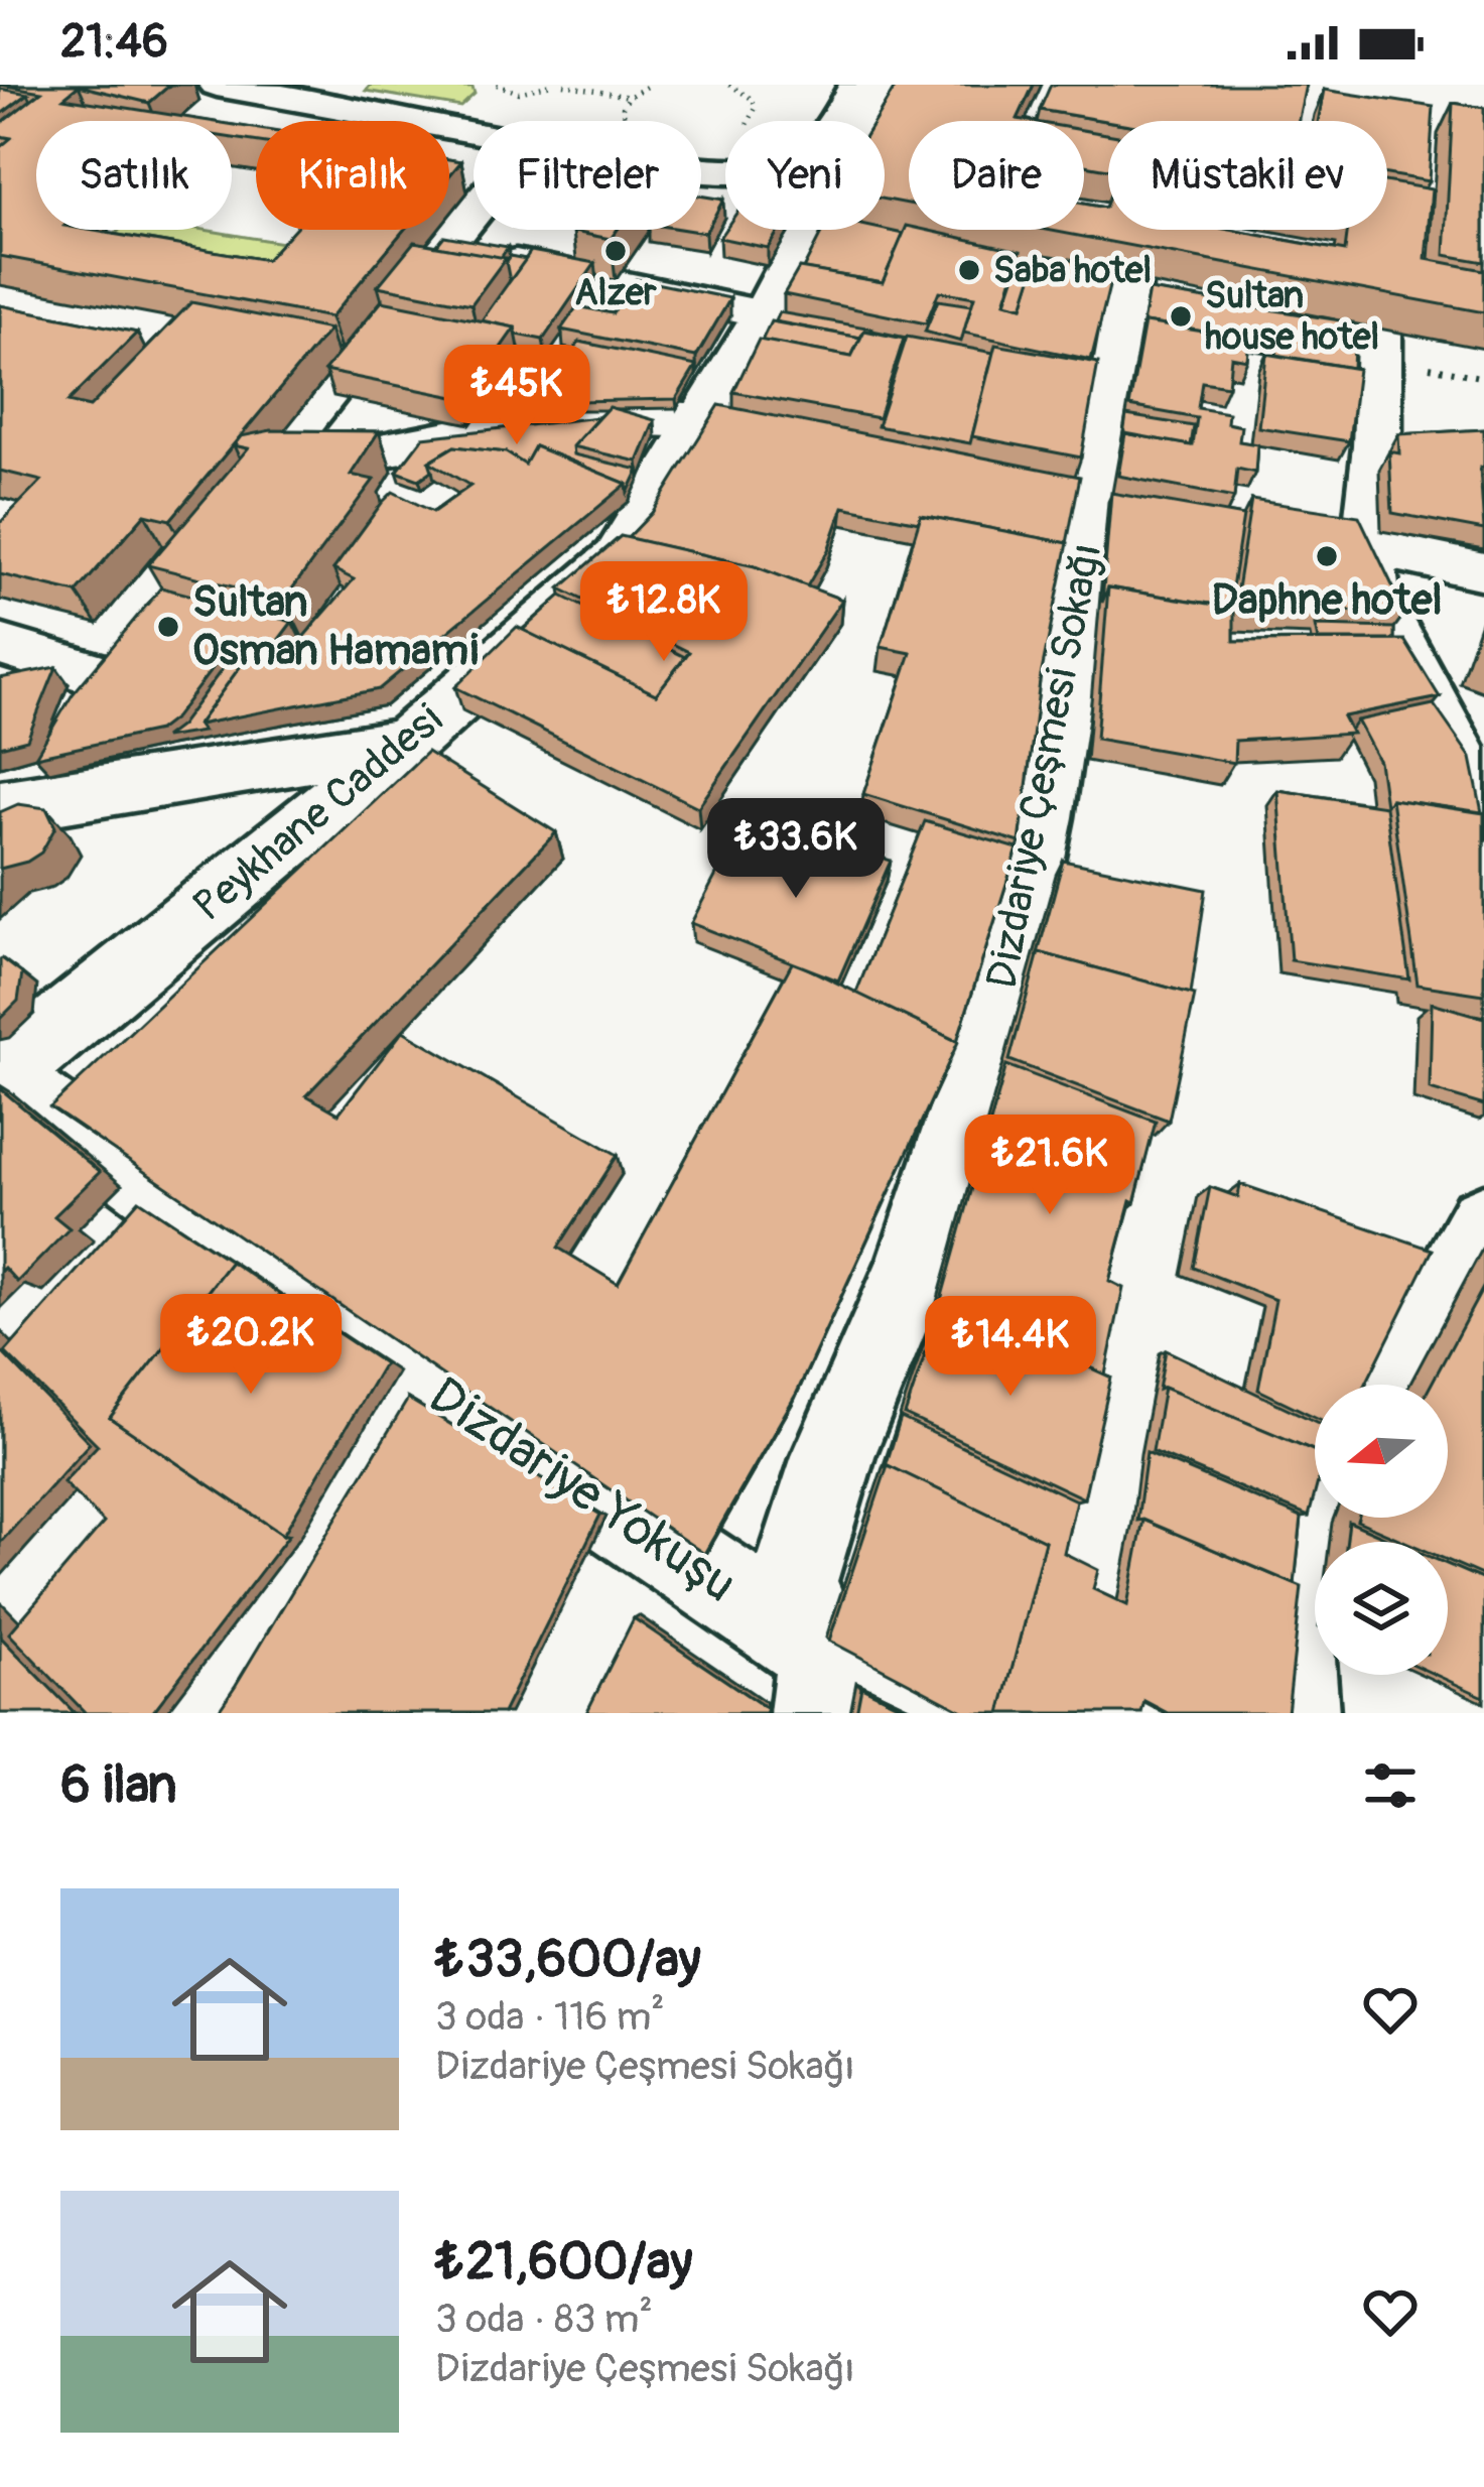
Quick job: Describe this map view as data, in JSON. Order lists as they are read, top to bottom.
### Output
{
  "streets": {
    "main road": ["Peykhane Caddesi"],
    "street": ["Dizdariye Çeşmesi Sokağı", "Dizdariye Yokuşu"]
  },
  "crossings": [
    ["Dizdariye Çeşmesi Sokağı", "Dizdariye Yokuşu"],
    ["Peykhane Caddesi", "Dizdariye Yokuşu"]
  ],
  "places": [
    "Alzer",
    "Saba hotel",
    "Sultan house hotel",
    "Daphne hotel",
    "Sultan Osman Hamami"
  ],
  "north": "left",
  "page": {
    "status": "21:46",
    "chip": [
      "Satılık",
      "Kiralık",
      "Filtreler",
      "Yeni",
      "Daire",
      "Müstakil ev"
    ],
    "price": [
      "₺45K",
      "₺12.8K",
      "₺33.6K",
      "₺21.6K",
      "₺20.2K",
      "₺14.4K"
    ],
    "heading": "6 ilan",
    "list": [
      {
        "name": "₺33,600/ay",
        "note": "3 oda · 116 m² · Dizdariye Çeşmesi Sokağı"
      },
      {
        "name": "₺21,600/ay",
        "note": "3 oda · 83 m² · Dizdariye Çeşmesi Sokağı"
      }
    ]
  }
}
